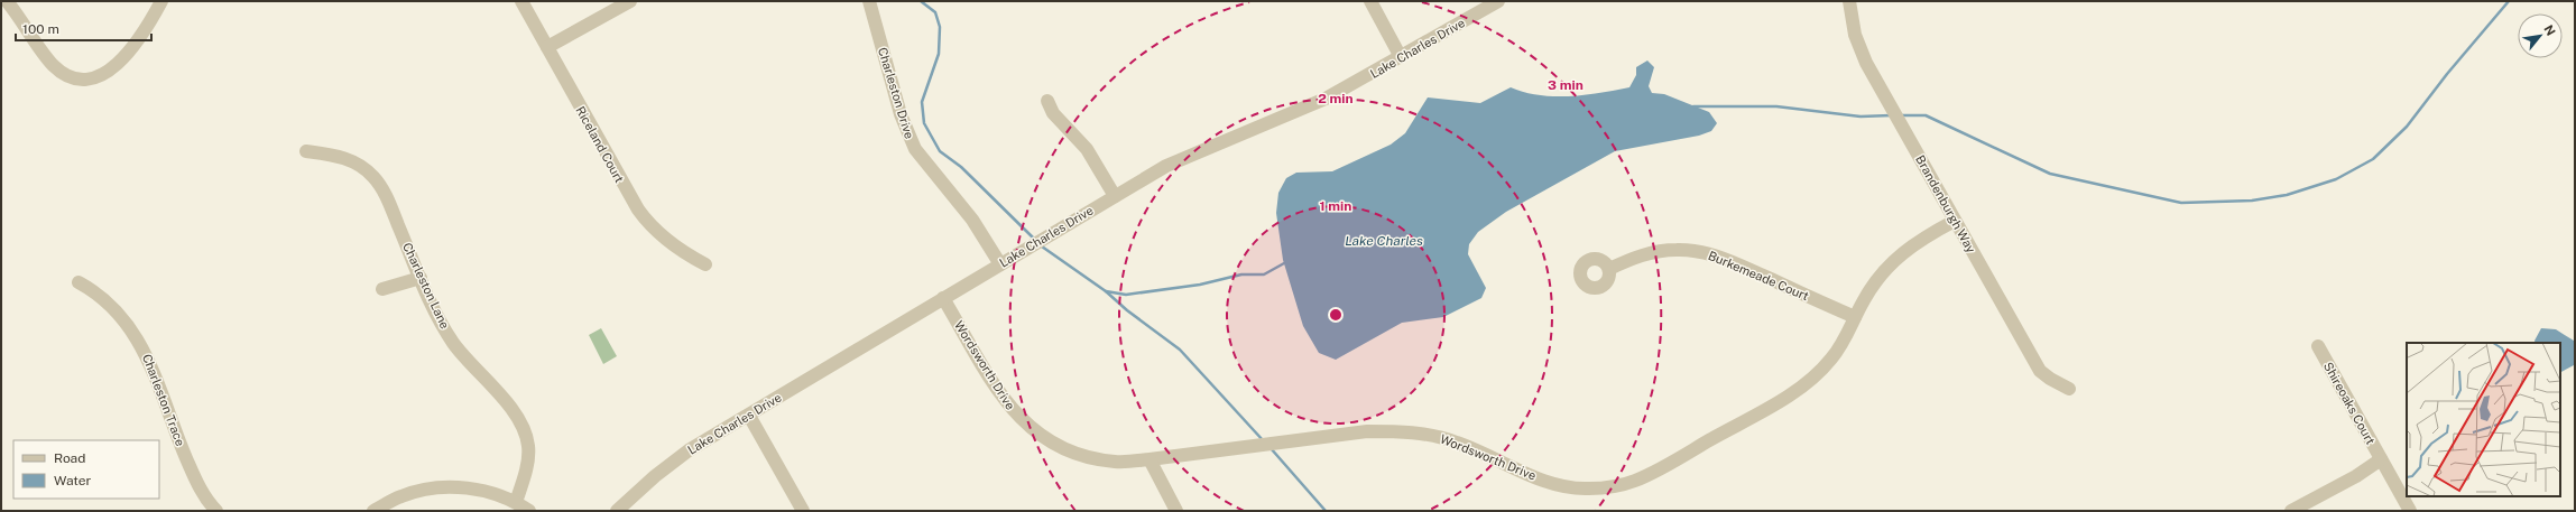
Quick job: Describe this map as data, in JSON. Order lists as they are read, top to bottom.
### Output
{
  "streets": {
    "street": [
      "Lake Charles Drive",
      "Charleston Drive",
      "Riceland Court",
      "Brandenburgh Way",
      "Burkemeade Court",
      "Charleston Lane",
      "Wordsworth Drive",
      "Charleston Trace",
      "Shireoaks Court"
    ]
  },
  "crossings": [
    ["Lake Charles Drive", "Charleston Drive"],
    ["Lake Charles Drive", "Wordsworth Drive"],
    ["Brandenburgh Way", "Wordsworth Drive"],
    ["Burkemeade Court", "Wordsworth Drive"]
  ],
  "water": ["Lake Charles"],
  "legend": ["Road", "Water"],
  "scale_bar": "100 m",
  "north": "top right",
  "rings": ["3 min", "2 min", "1 min"]
}
